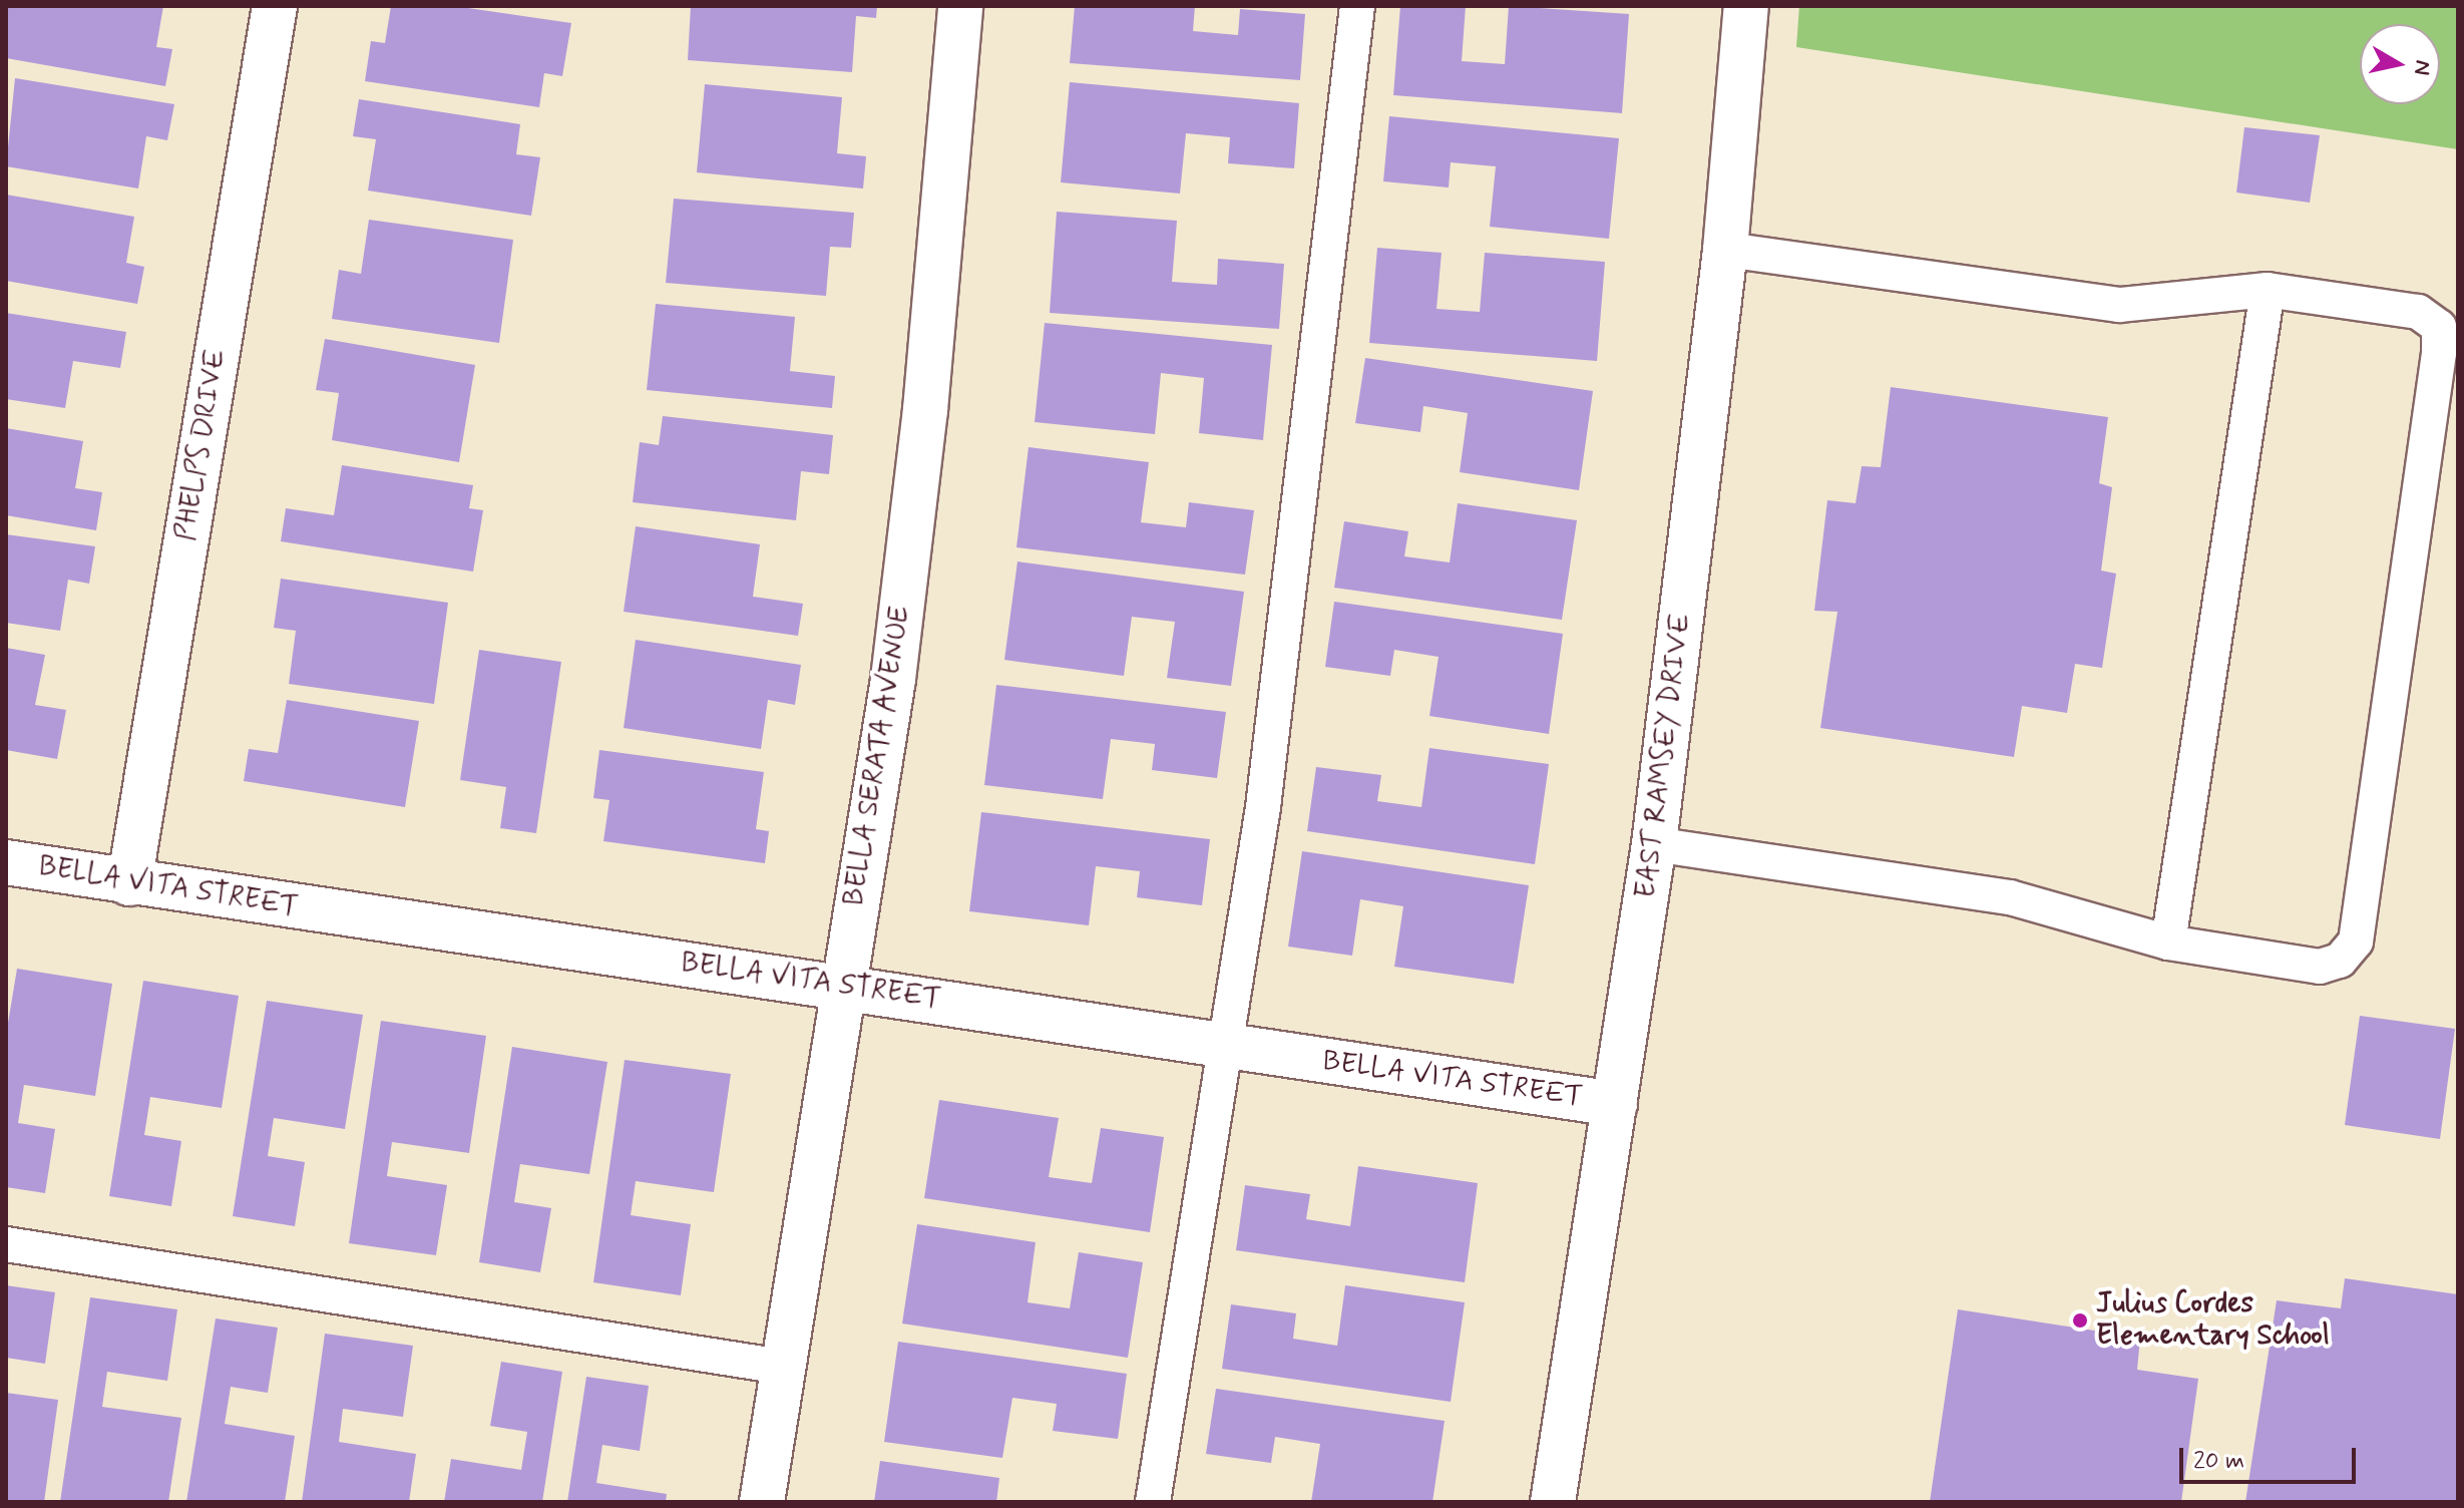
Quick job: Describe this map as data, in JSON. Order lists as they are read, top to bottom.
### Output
{
  "streets": {
    "street": [
      "PHELPS DRIVE",
      "BELLA SERATA AVENUE",
      "EAST RAMSEY DRIVE",
      "BELLA VITA STREET"
    ]
  },
  "crossings": [
    ["PHELPS DRIVE", "BELLA VITA STREET"],
    ["BELLA SERATA AVENUE", "BELLA VITA STREET"],
    ["EAST RAMSEY DRIVE", "BELLA VITA STREET"]
  ],
  "places": ["Julius Cordes Elementary School"],
  "scale_bar": "20 m",
  "north": "right"
}
